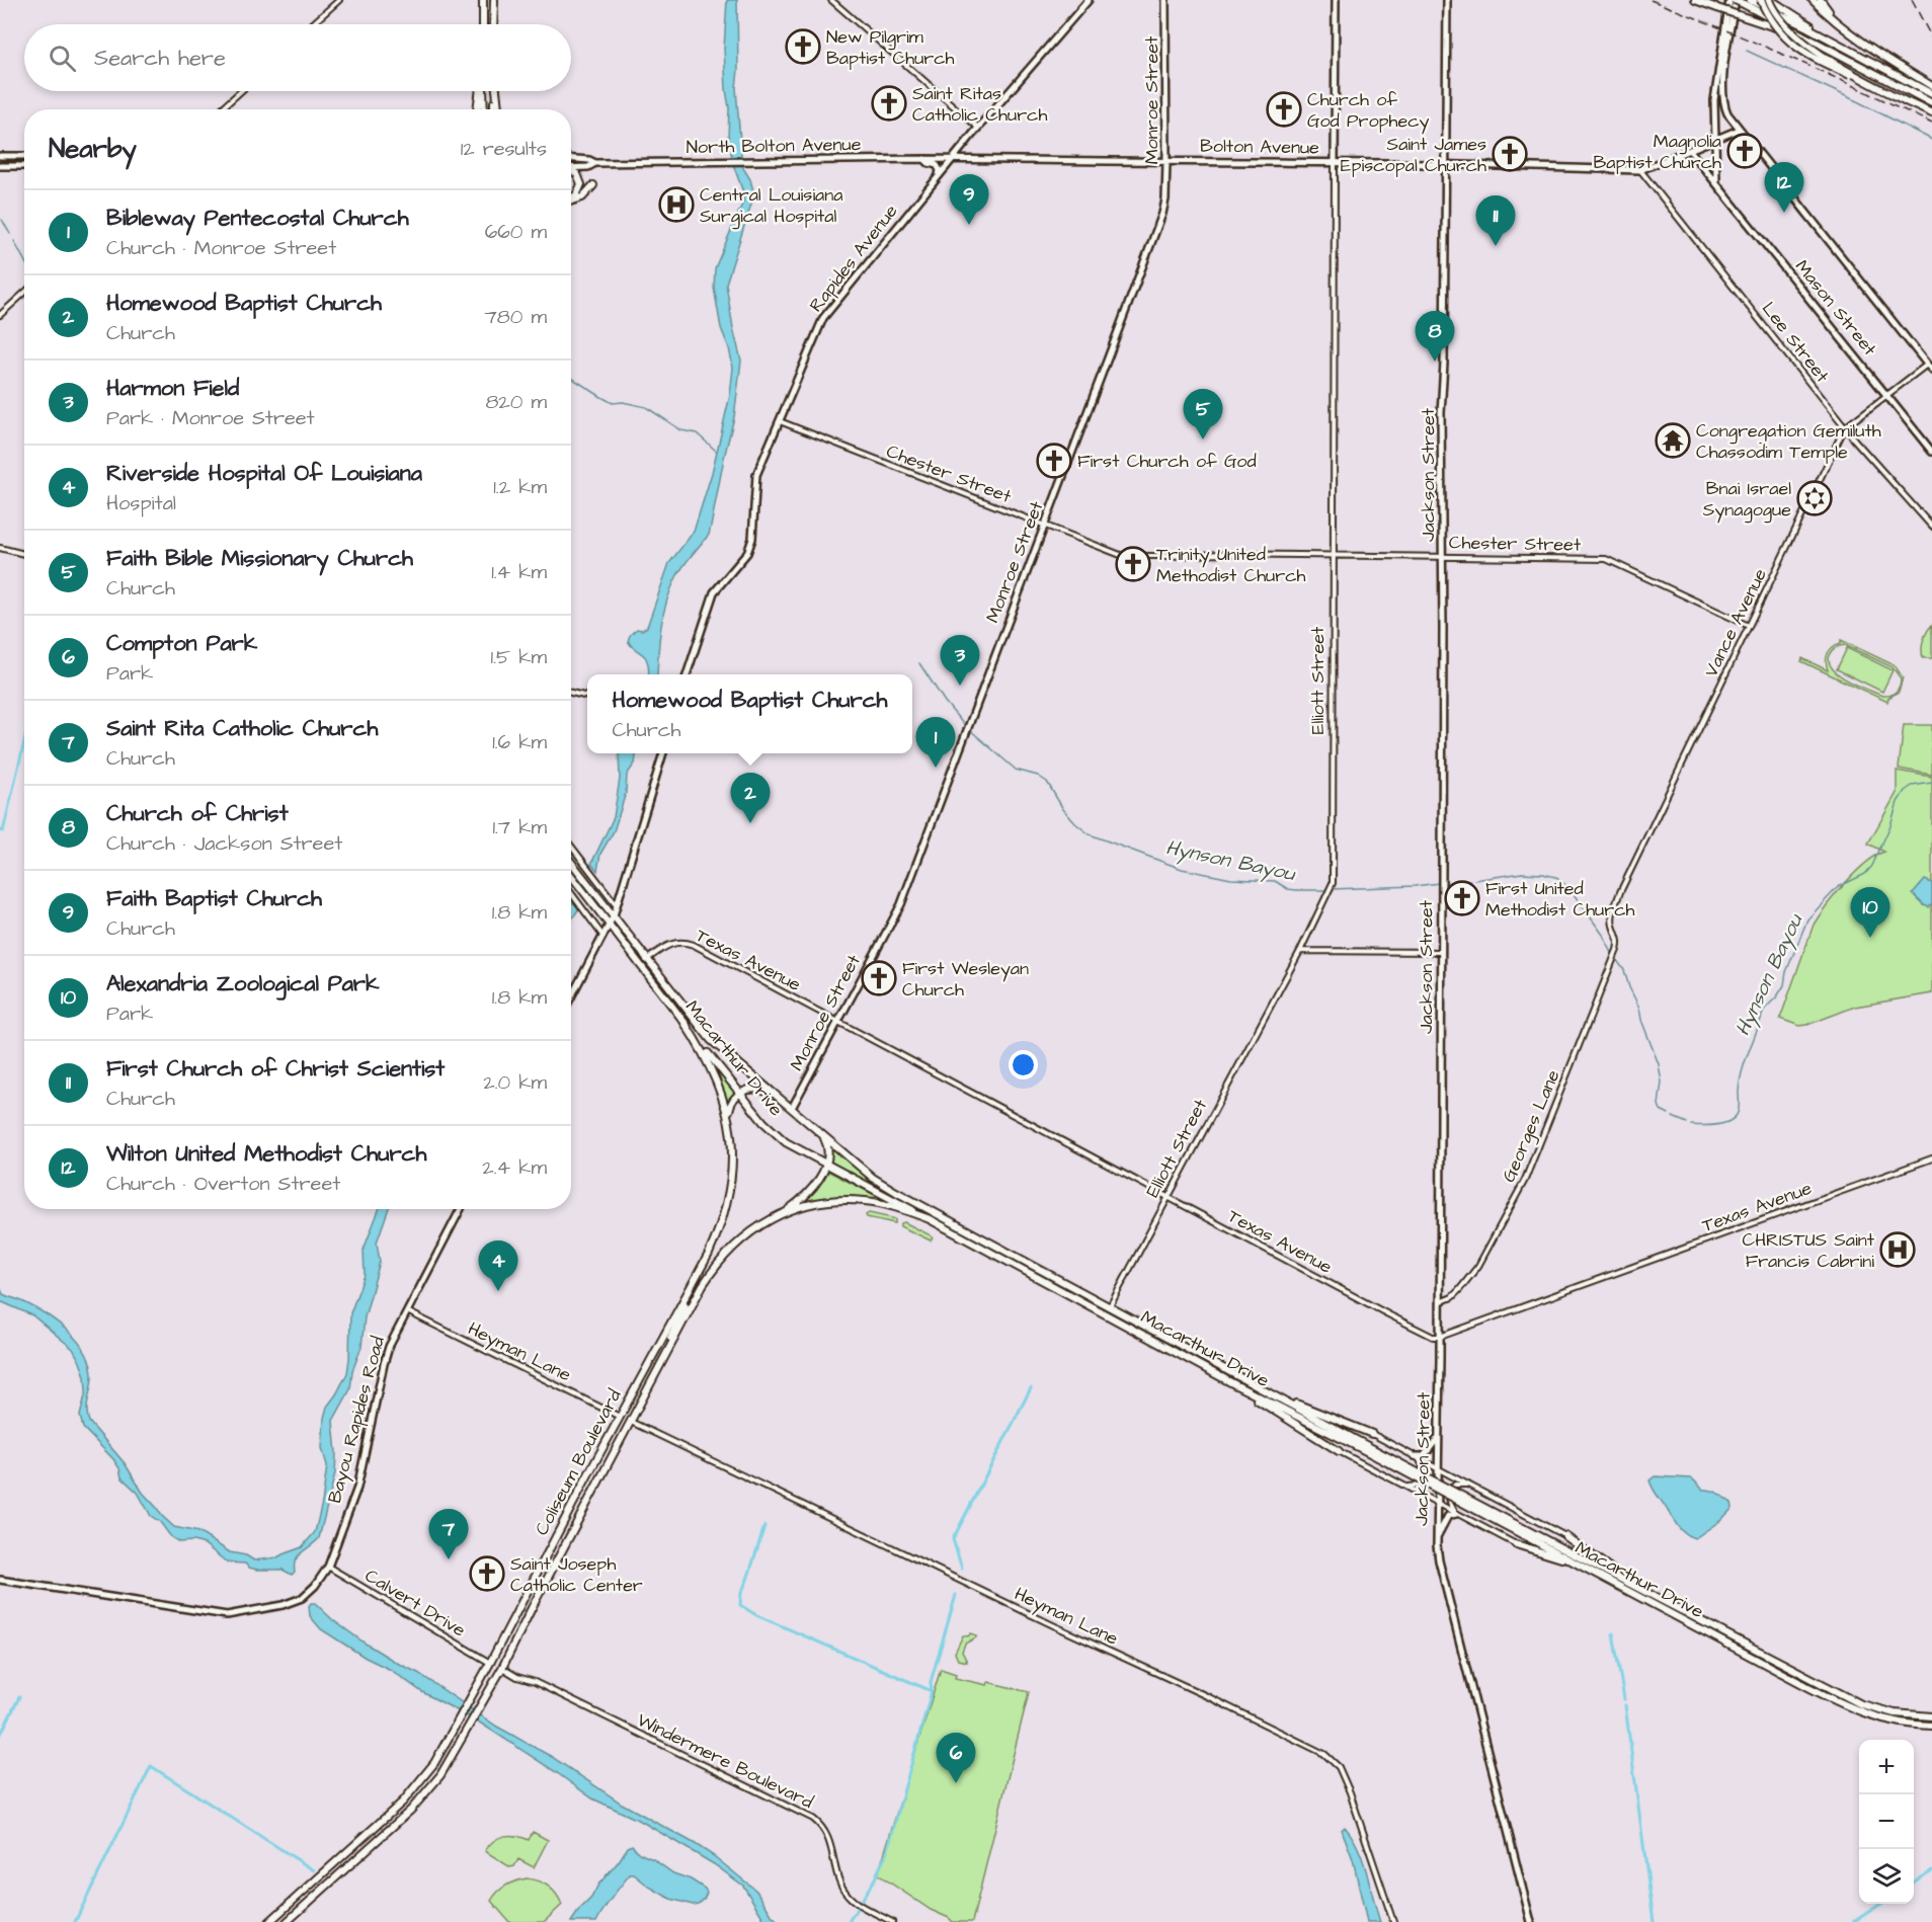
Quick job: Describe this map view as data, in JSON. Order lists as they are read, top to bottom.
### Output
{
  "streets": {
    "highway": ["Macarthur Drive", "Coliseum Boulevard"],
    "main road": [
      "Monroe Street",
      "North Bolton Avenue",
      "Bolton Avenue",
      "Rapides Avenue",
      "Mason Street",
      "Jackson Street",
      "Elliott Street",
      "Bayou Rapides Road"
    ],
    "street": [
      "Lee Street",
      "Chester Street",
      "Vance Avenue",
      "Texas Avenue",
      "Georges Lane",
      "Heyman Lane",
      "Calvert Drive",
      "Windermere Boulevard"
    ]
  },
  "crossings": [
    ["Monroe Street", "Bolton Avenue"],
    ["Monroe Street", "Chester Street"],
    ["Monroe Street", "Texas Avenue"],
    ["Monroe Street", "Macarthur Drive"],
    ["North Bolton Avenue", "Bolton Avenue"],
    ["North Bolton Avenue", "Rapides Avenue"],
    ["Bolton Avenue", "Rapides Avenue"],
    ["Bolton Avenue", "Lee Street"],
    ["Bolton Avenue", "Jackson Street"],
    ["Bolton Avenue", "Elliott Street"],
    ["Rapides Avenue", "Chester Street"],
    ["Mason Street", "Vance Avenue"],
    ["Lee Street", "Vance Avenue"],
    ["Chester Street", "Jackson Street"],
    ["Chester Street", "Vance Avenue"],
    ["Chester Street", "Elliott Street"],
    ["Jackson Street", "Texas Avenue"],
    ["Jackson Street", "Macarthur Drive"],
    ["Jackson Street", "Georges Lane"],
    ["Vance Avenue", "Georges Lane"],
    ["Elliott Street", "Texas Avenue"],
    ["Elliott Street", "Macarthur Drive"],
    ["Texas Avenue", "Macarthur Drive"],
    ["Macarthur Drive", "Coliseum Boulevard"],
    ["Heyman Lane", "Bayou Rapides Road"],
    ["Heyman Lane", "Coliseum Boulevard"],
    ["Bayou Rapides Road", "Calvert Drive"],
    ["Coliseum Boulevard", "Calvert Drive"],
    ["Coliseum Boulevard", "Windermere Boulevard"]
  ],
  "water": ["Hynson Bayou"],
  "places": {
    "church": [
      "New Pilgrim Baptist Church",
      "Saint Ritas Catholic Church",
      "Church of God Prophecy",
      "Magnolia Baptist Church",
      "Saint James Episcopal Church",
      "First Church of God",
      "Trinity United Methodist Church",
      "First United Methodist Church",
      "First Wesleyan Church",
      "Saint Joseph Catholic Center"
    ],
    "hospital": ["Central Louisiana Surgical Hospital", "CHRISTUS Saint Francis Cabrini"],
    "temple": ["Congregation Gemiluth Chassodim Temple"],
    "synagogue": ["Bnai Israel Synagogue"]
  },
  "page": {
    "search": "Search here",
    "heading": ["Nearby", "12 results"],
    "pins": [
      "12",
      "9",
      "11",
      "8",
      "5",
      "3",
      "1",
      "2",
      "10",
      "4",
      "7",
      "6"
    ],
    "list": [
      {
        "mark": "1",
        "name": "Bibleway Pentecostal Church",
        "note": "Church · Monroe Street",
        "value": "660 m"
      },
      {
        "mark": "2",
        "name": "Homewood Baptist Church",
        "note": "Church",
        "value": "780 m"
      },
      {
        "mark": "3",
        "name": "Harmon Field",
        "note": "Park · Monroe Street",
        "value": "820 m"
      },
      {
        "mark": "4",
        "name": "Riverside Hospital Of Louisiana",
        "note": "Hospital",
        "value": "1.2 km"
      },
      {
        "mark": "5",
        "name": "Faith Bible Missionary Church",
        "note": "Church",
        "value": "1.4 km"
      },
      {
        "mark": "6",
        "name": "Compton Park",
        "note": "Park",
        "value": "1.5 km"
      },
      {
        "mark": "7",
        "name": "Saint Rita Catholic Church",
        "note": "Church",
        "value": "1.6 km"
      },
      {
        "mark": "8",
        "name": "Church of Christ",
        "note": "Church · Jackson Street",
        "value": "1.7 km"
      },
      {
        "mark": "9",
        "name": "Faith Baptist Church",
        "note": "Church",
        "value": "1.8 km"
      },
      {
        "mark": "10",
        "name": "Alexandria Zoological Park",
        "note": "Park",
        "value": "1.8 km"
      },
      {
        "mark": "11",
        "name": "First Church of Christ Scientist",
        "note": "Church",
        "value": "2.0 km"
      },
      {
        "mark": "12",
        "name": "Wilton United Methodist Church",
        "note": "Church · Overton Street",
        "value": "2.4 km"
      }
    ],
    "popup": ["Homewood Baptist Church", "Church"],
    "map_buttons": ["+", "−"]
  }
}
